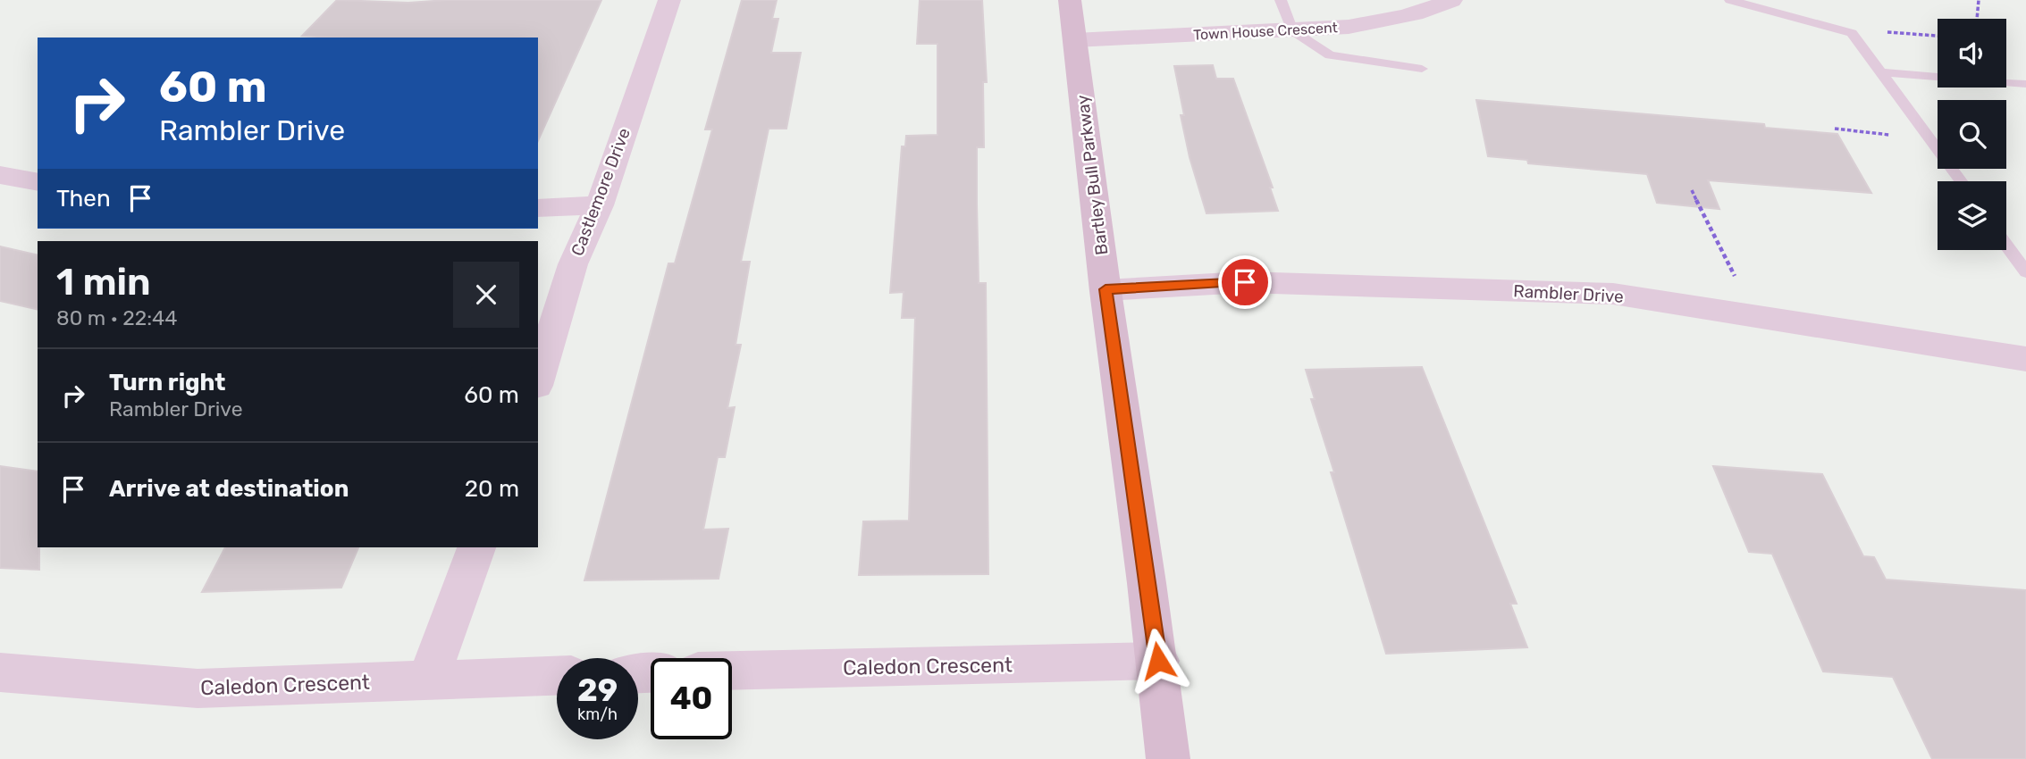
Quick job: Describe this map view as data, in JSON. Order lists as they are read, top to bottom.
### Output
{
  "streets": {
    "street": [
      "Town House Crescent",
      "Bartley Bull Parkway",
      "Castlemore Drive",
      "Rambler Drive",
      "Caledon Crescent"
    ]
  },
  "crossings": [
    ["Town House Crescent", "Bartley Bull Parkway"],
    ["Bartley Bull Parkway", "Rambler Drive"],
    ["Bartley Bull Parkway", "Caledon Crescent"]
  ],
  "page": {
    "turn": ["60 m", "Rambler Drive"],
    "then": "Then",
    "heading": ["1 min", "80 m · 22:44"],
    "list": [
      {
        "name": "Turn right",
        "note": "Rambler Drive",
        "value": "60 m"
      },
      {
        "name": "Arrive at destination",
        "value": "20 m"
      }
    ],
    "speed": "29 km/h",
    "limit": "40"
  }
}
